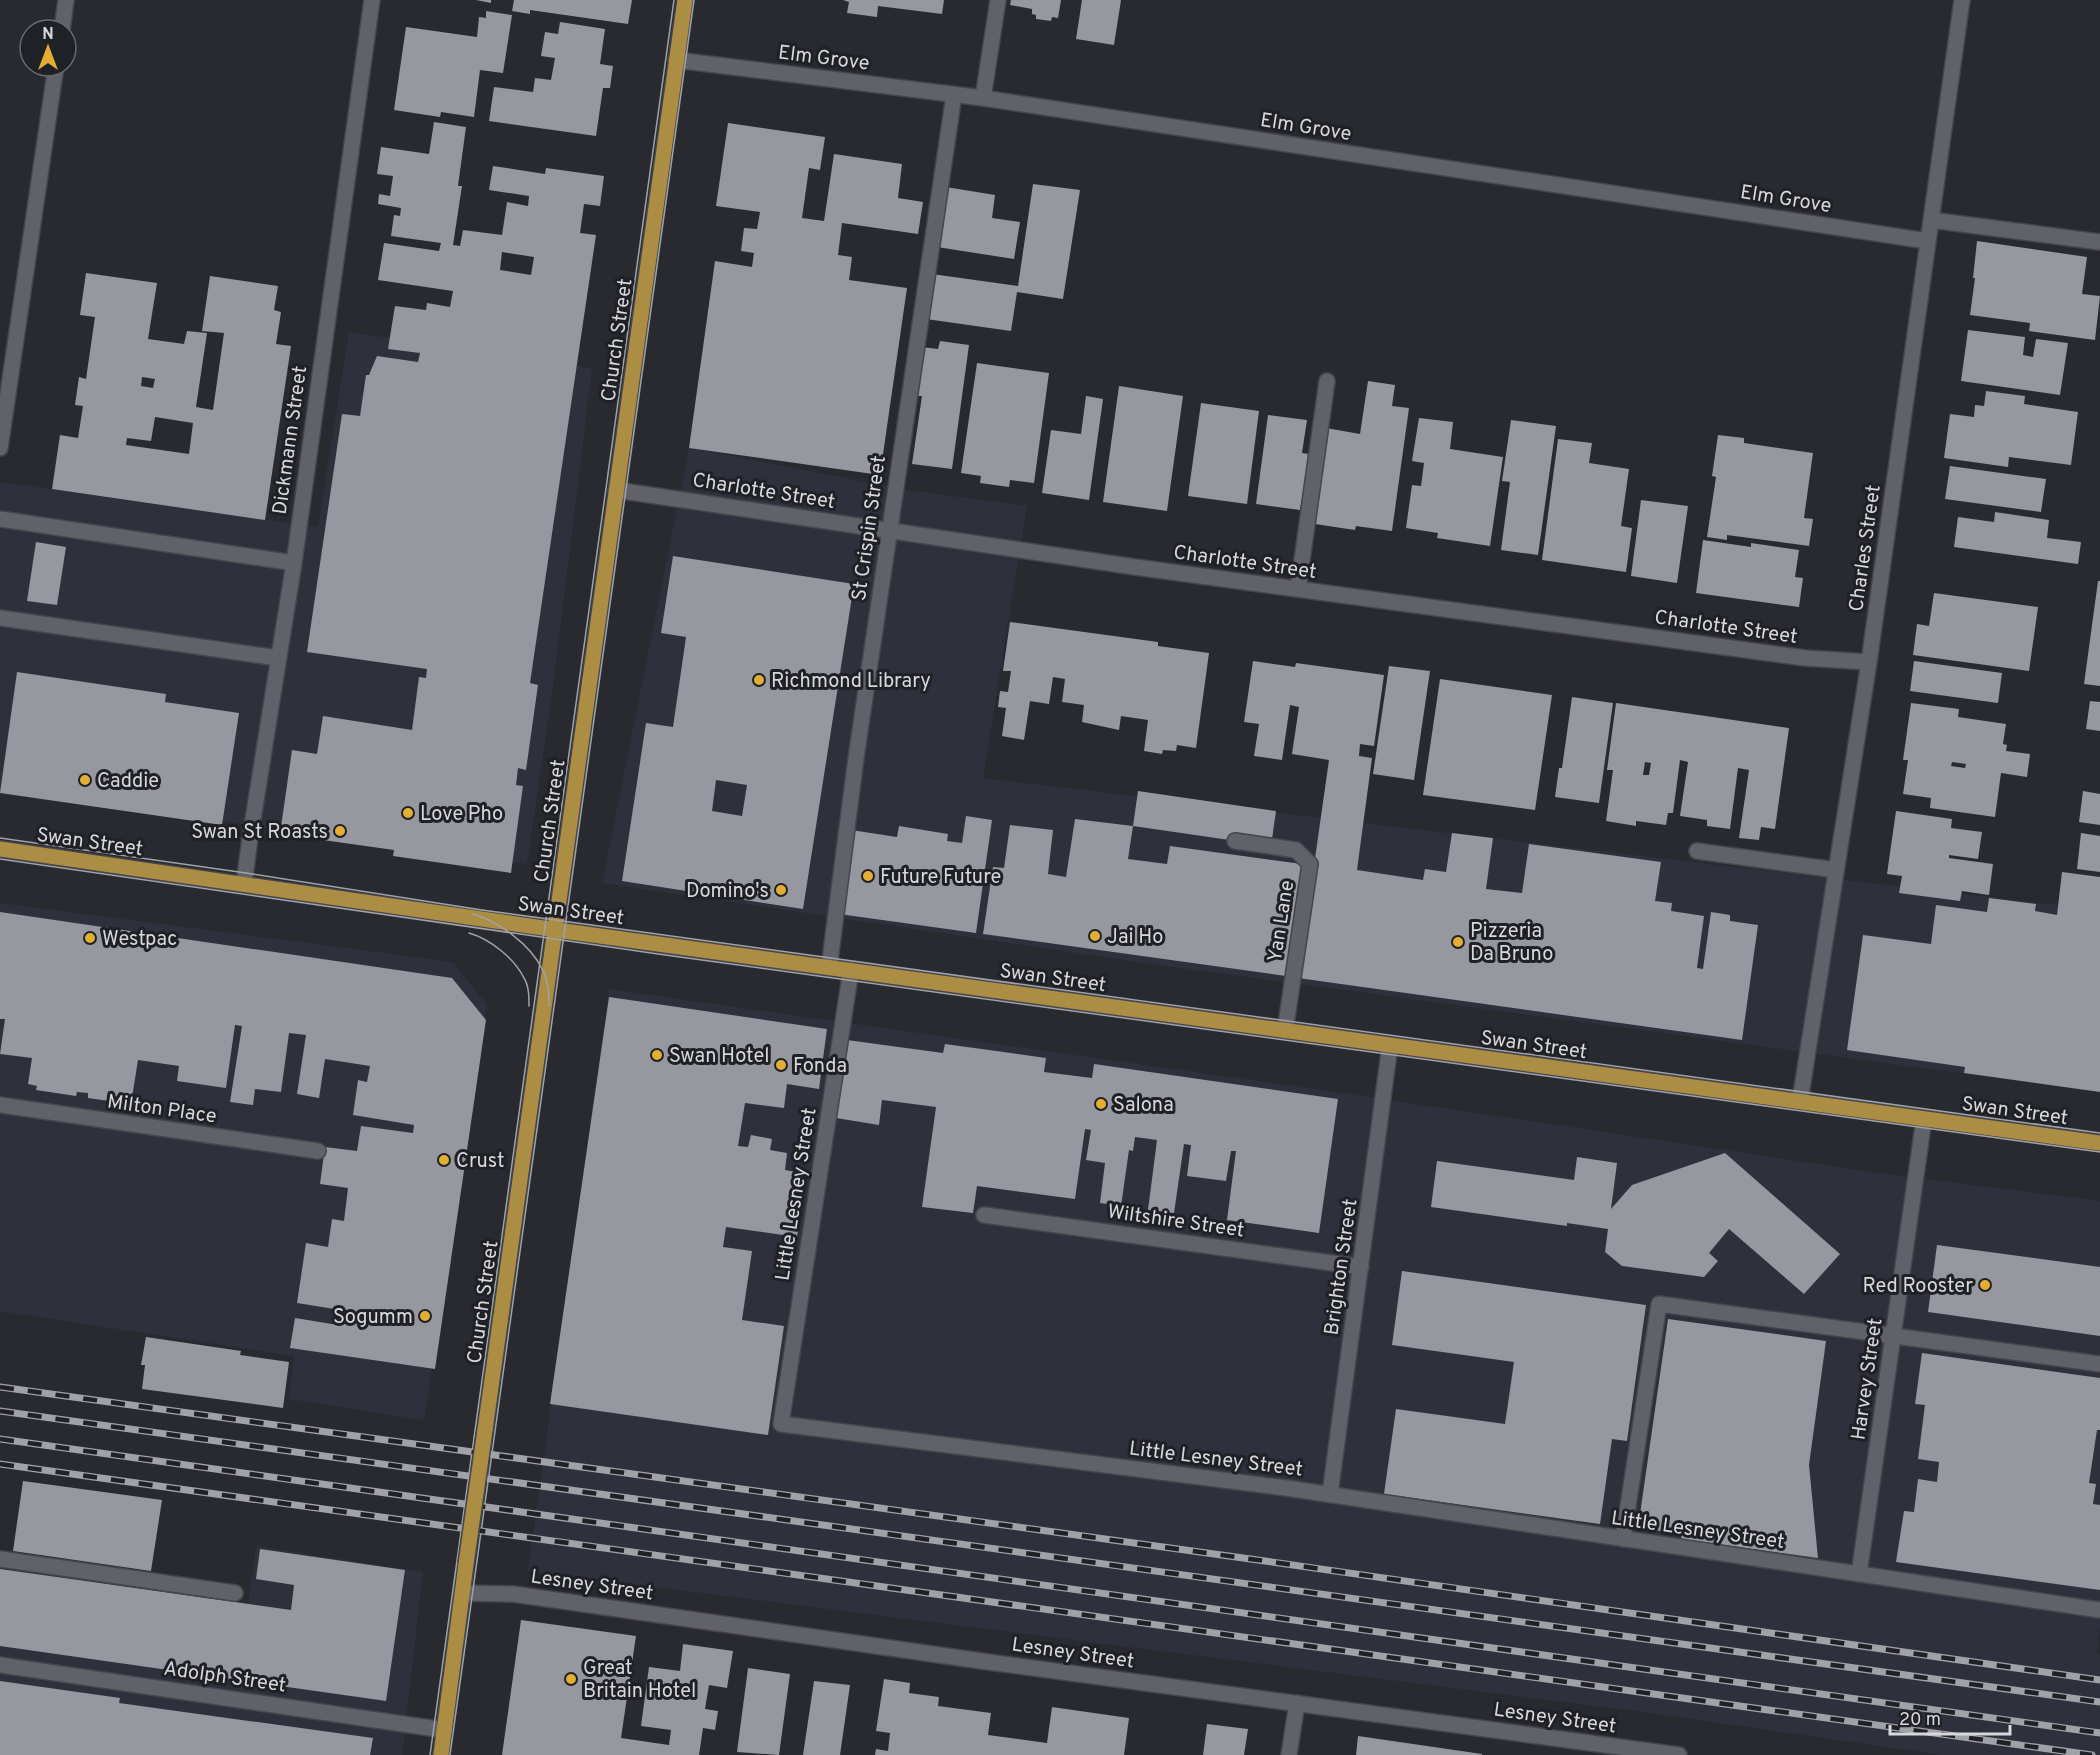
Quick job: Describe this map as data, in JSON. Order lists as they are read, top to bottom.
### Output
{
  "streets": {
    "main road": ["Church Street", "Swan Street"],
    "street": [
      "Elm Grove",
      "Dickmann Street",
      "Charlotte Street",
      "St Crispin Street",
      "Charles Street",
      "Yan Lane",
      "Milton Place",
      "Little Lesney Street",
      "Wiltshire Street",
      "Brighton Street",
      "Harvey Street",
      "Lesney Street",
      "Adolph Street"
    ]
  },
  "crossings": [
    ["Elm Grove", "Church Street"],
    ["Elm Grove", "St Crispin Street"],
    ["Elm Grove", "Charles Street"],
    ["Church Street", "Charlotte Street"],
    ["Church Street", "Swan Street"],
    ["Church Street", "Lesney Street"],
    ["Church Street", "Adolph Street"],
    ["Dickmann Street", "Swan Street"],
    ["Charlotte Street", "St Crispin Street"],
    ["Charlotte Street", "Charles Street"],
    ["St Crispin Street", "Swan Street"],
    ["Charles Street", "Swan Street"],
    ["Swan Street", "Yan Lane"],
    ["Swan Street", "Little Lesney Street"],
    ["Swan Street", "Brighton Street"],
    ["Swan Street", "Harvey Street"],
    ["Little Lesney Street", "Brighton Street"],
    ["Little Lesney Street", "Harvey Street"],
    ["Wiltshire Street", "Brighton Street"]
  ],
  "places": [
    "Richmond Library",
    "Caddie",
    "Love Pho",
    "Swan St Roasts",
    "Future Future",
    "Domino's",
    "Jai Ho",
    "Westpac",
    "Pizzeria Da Bruno",
    "Swan Hotel",
    "Fonda",
    "Salona",
    "Crust",
    "Red Rooster",
    "Sogumm",
    "Great Britain Hotel"
  ],
  "scale_bar": "20 m",
  "north": "top"
}
